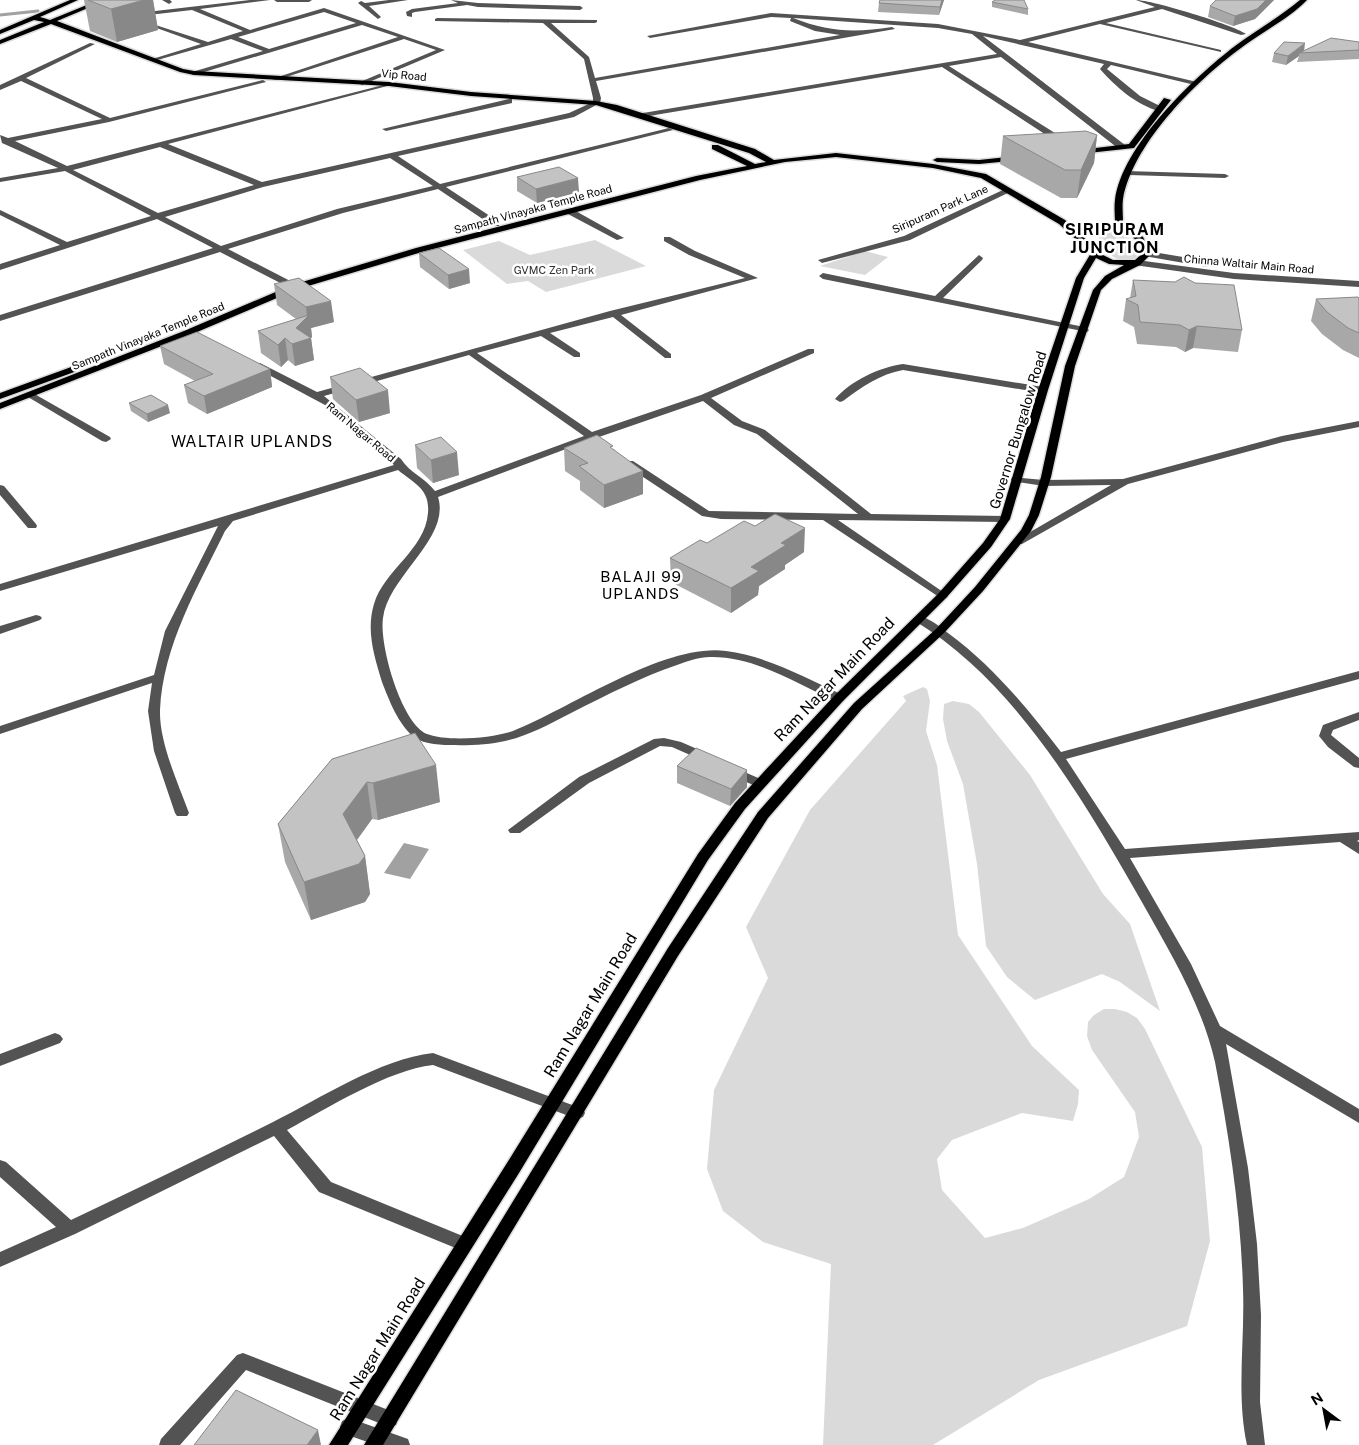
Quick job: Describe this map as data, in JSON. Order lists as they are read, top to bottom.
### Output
{
  "streets": {
    "main road": [
      "Vip Road",
      "Sampath Vinayaka Temple Road",
      "Governor Bungalow Road",
      "Ram Nagar Main Road"
    ],
    "street": ["Siripuram Park Lane", "Chinna Waltair Main Road", "Ram Nagar Road"]
  },
  "crossings": [
    ["Vip Road", "Sampath Vinayaka Temple Road"],
    ["Sampath Vinayaka Temple Road", "Siripuram Park Lane"],
    ["Sampath Vinayaka Temple Road", "Governor Bungalow Road"],
    ["Governor Bungalow Road", "Ram Nagar Main Road"]
  ],
  "districts": ["SIRIPURAM JUNCTION", "WALTAIR UPLANDS", "BALAJI 99 UPLANDS"],
  "parks": ["GVMC Zen Park"],
  "north": "top left"
}
